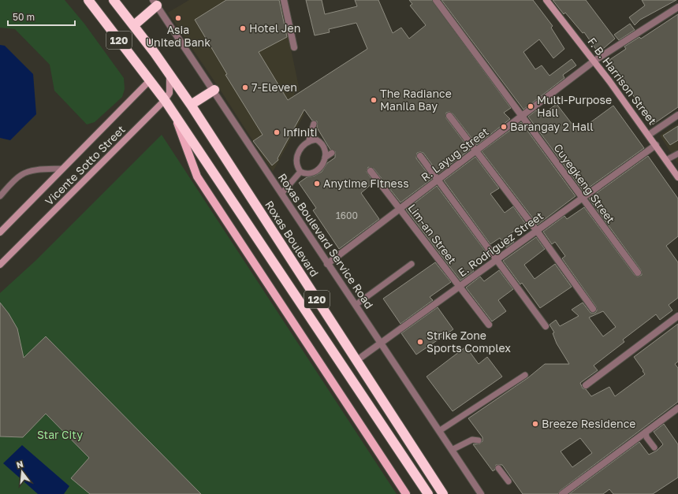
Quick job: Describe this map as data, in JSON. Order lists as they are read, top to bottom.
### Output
{
  "streets": {
    "highway": ["120", "Roxas Boulevard"],
    "street": [
      "F. B. Harrison Street",
      "R. Layug Street",
      "Vicente Sotto Street",
      "Cuyegkeng Street",
      "Lim-an Street",
      "Roxas Boulevard Service Road",
      "E. Rodriguez Street"
    ]
  },
  "crossings": [
    ["120", "Vicente Sotto Street"],
    ["F. B. Harrison Street", "R. Layug Street"],
    ["F. B. Harrison Street", "E. Rodriguez Street"],
    ["R. Layug Street", "Cuyegkeng Street"],
    ["R. Layug Street", "Lim-an Street"],
    ["R. Layug Street", "Roxas Boulevard Service Road"],
    ["Vicente Sotto Street", "Roxas Boulevard"],
    ["Cuyegkeng Street", "E. Rodriguez Street"],
    ["Lim-an Street", "E. Rodriguez Street"],
    ["Roxas Boulevard", "E. Rodriguez Street"],
    ["Roxas Boulevard Service Road", "E. Rodriguez Street"]
  ],
  "parks": ["Star City"],
  "places": [
    "Asia United Bank",
    "Hotel Jen",
    "7-Eleven",
    "The Radiance Manila Bay",
    "Multi-Purpose Hall",
    "Barangay 2 Hall",
    "Infiniti",
    "Anytime Fitness",
    "Strike Zone Sports Complex",
    "Breeze Residence"
  ],
  "house_numbers": ["1600"],
  "scale_bar": "50 m",
  "north": "top"
}
